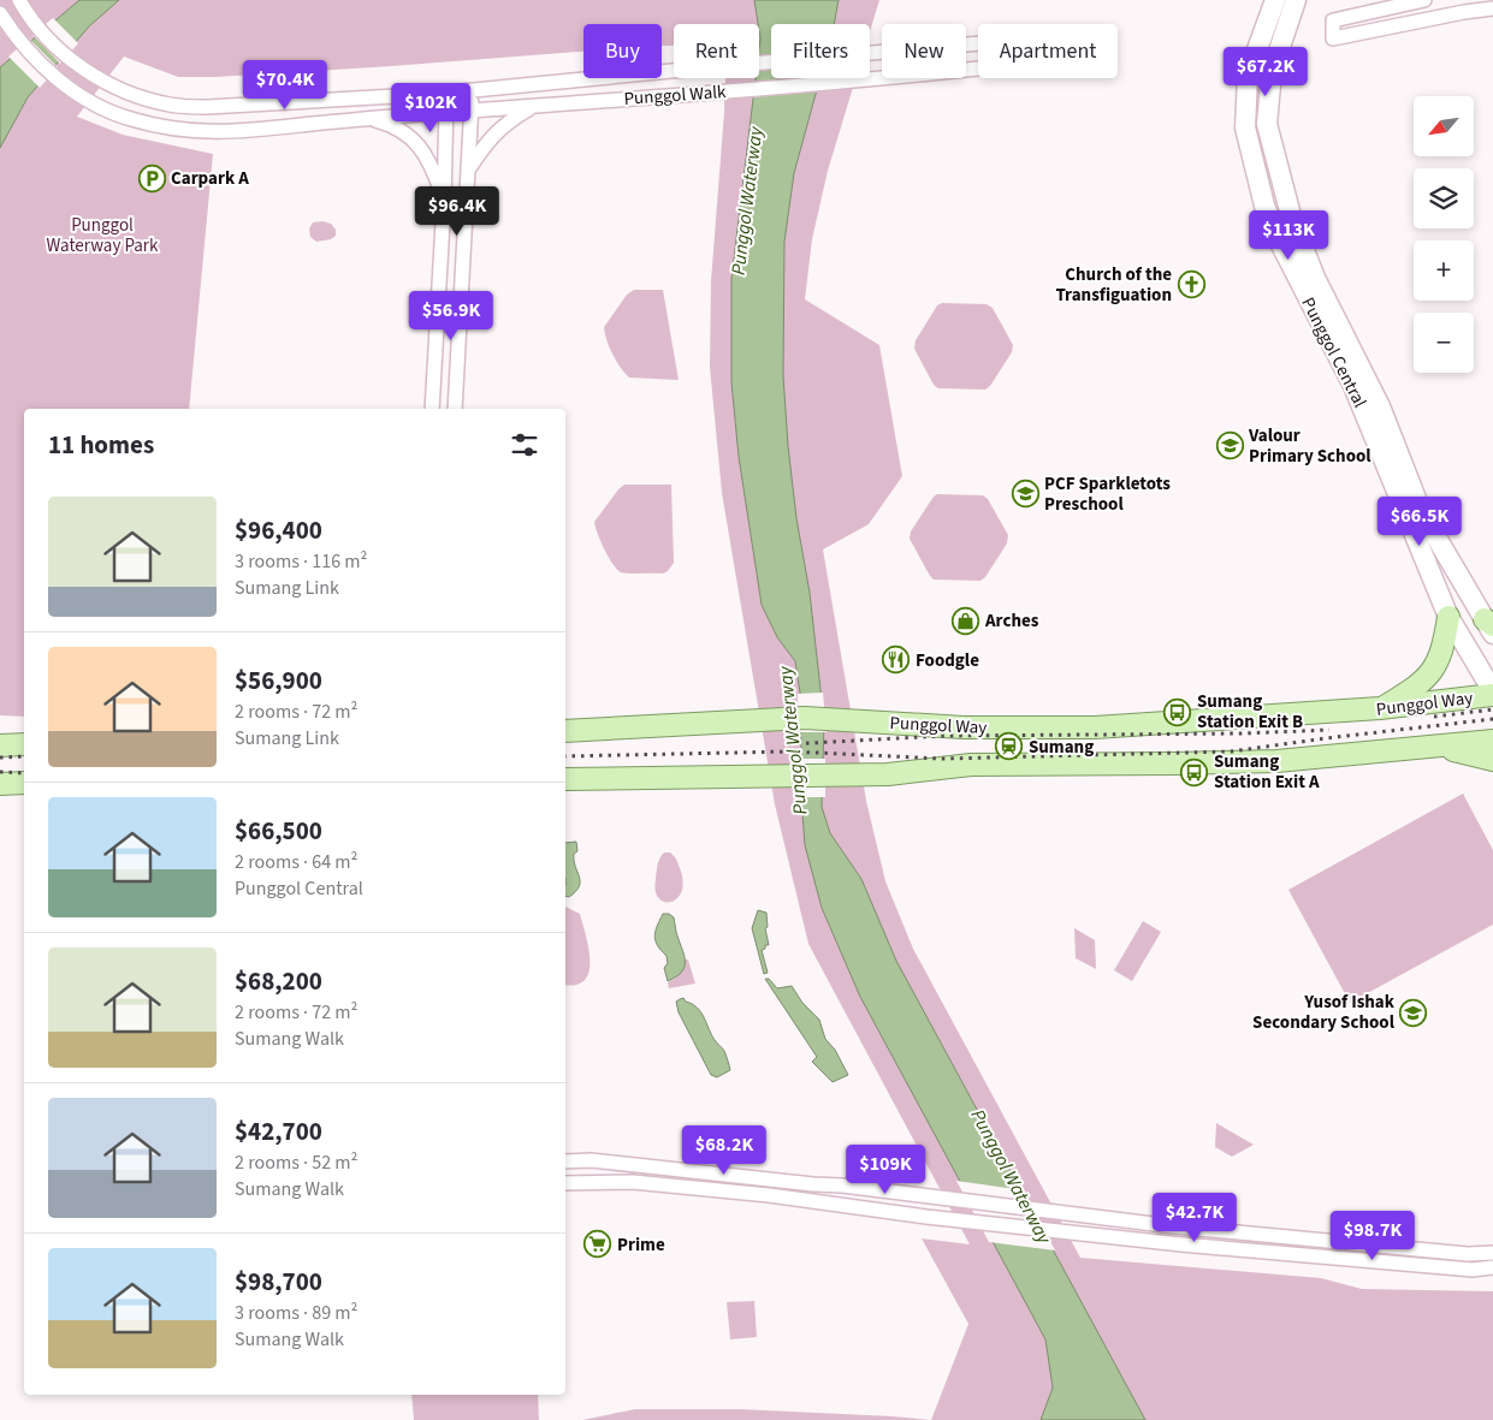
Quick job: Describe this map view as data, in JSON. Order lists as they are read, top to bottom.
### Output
{
  "streets": {
    "main road": ["Punggol Central", "Punggol Way"],
    "street": ["Punggol Walk"]
  },
  "crossings": [
    ["Punggol Central", "Punggol Way"]
  ],
  "water": ["Punggol Waterway"],
  "parks": ["Punggol Waterway Park"],
  "places": {
    "parking": ["Carpark A"],
    "church": ["Church of the Transfiguation"],
    "school or university": ["Valour Primary School", "PCF Sparkletots Preschool", "Yusof Ishak Secondary School"],
    "shop": ["Arches"],
    "restaurant": ["Foodgle"],
    "bus stop": ["Sumang Station Exit B", "Sumang Station Exit A"],
    "station": ["Sumang"],
    "supermarket": ["Prime"]
  },
  "north": "bottom left",
  "page": {
    "chip": [
      "Buy",
      "Rent",
      "Filters",
      "New",
      "Apartment"
    ],
    "price": [
      "$67.2K",
      "$70.4K",
      "$102K",
      "$96.4K",
      "$113K",
      "$56.9K",
      "$66.5K",
      "$68.2K",
      "$109K",
      "$42.7K",
      "$98.7K"
    ],
    "map_buttons": ["+", "−"],
    "heading": "11 homes",
    "list": [
      {
        "name": "$96,400",
        "note": "3 rooms · 116 m² · Sumang Link"
      },
      {
        "name": "$56,900",
        "note": "2 rooms · 72 m² · Sumang Link"
      },
      {
        "name": "$66,500",
        "note": "2 rooms · 64 m² · Punggol Central"
      },
      {
        "name": "$68,200",
        "note": "2 rooms · 72 m² · Sumang Walk"
      },
      {
        "name": "$42,700",
        "note": "2 rooms · 52 m² · Sumang Walk"
      },
      {
        "name": "$98,700",
        "note": "3 rooms · 89 m² · Sumang Walk"
      }
    ]
  }
}
